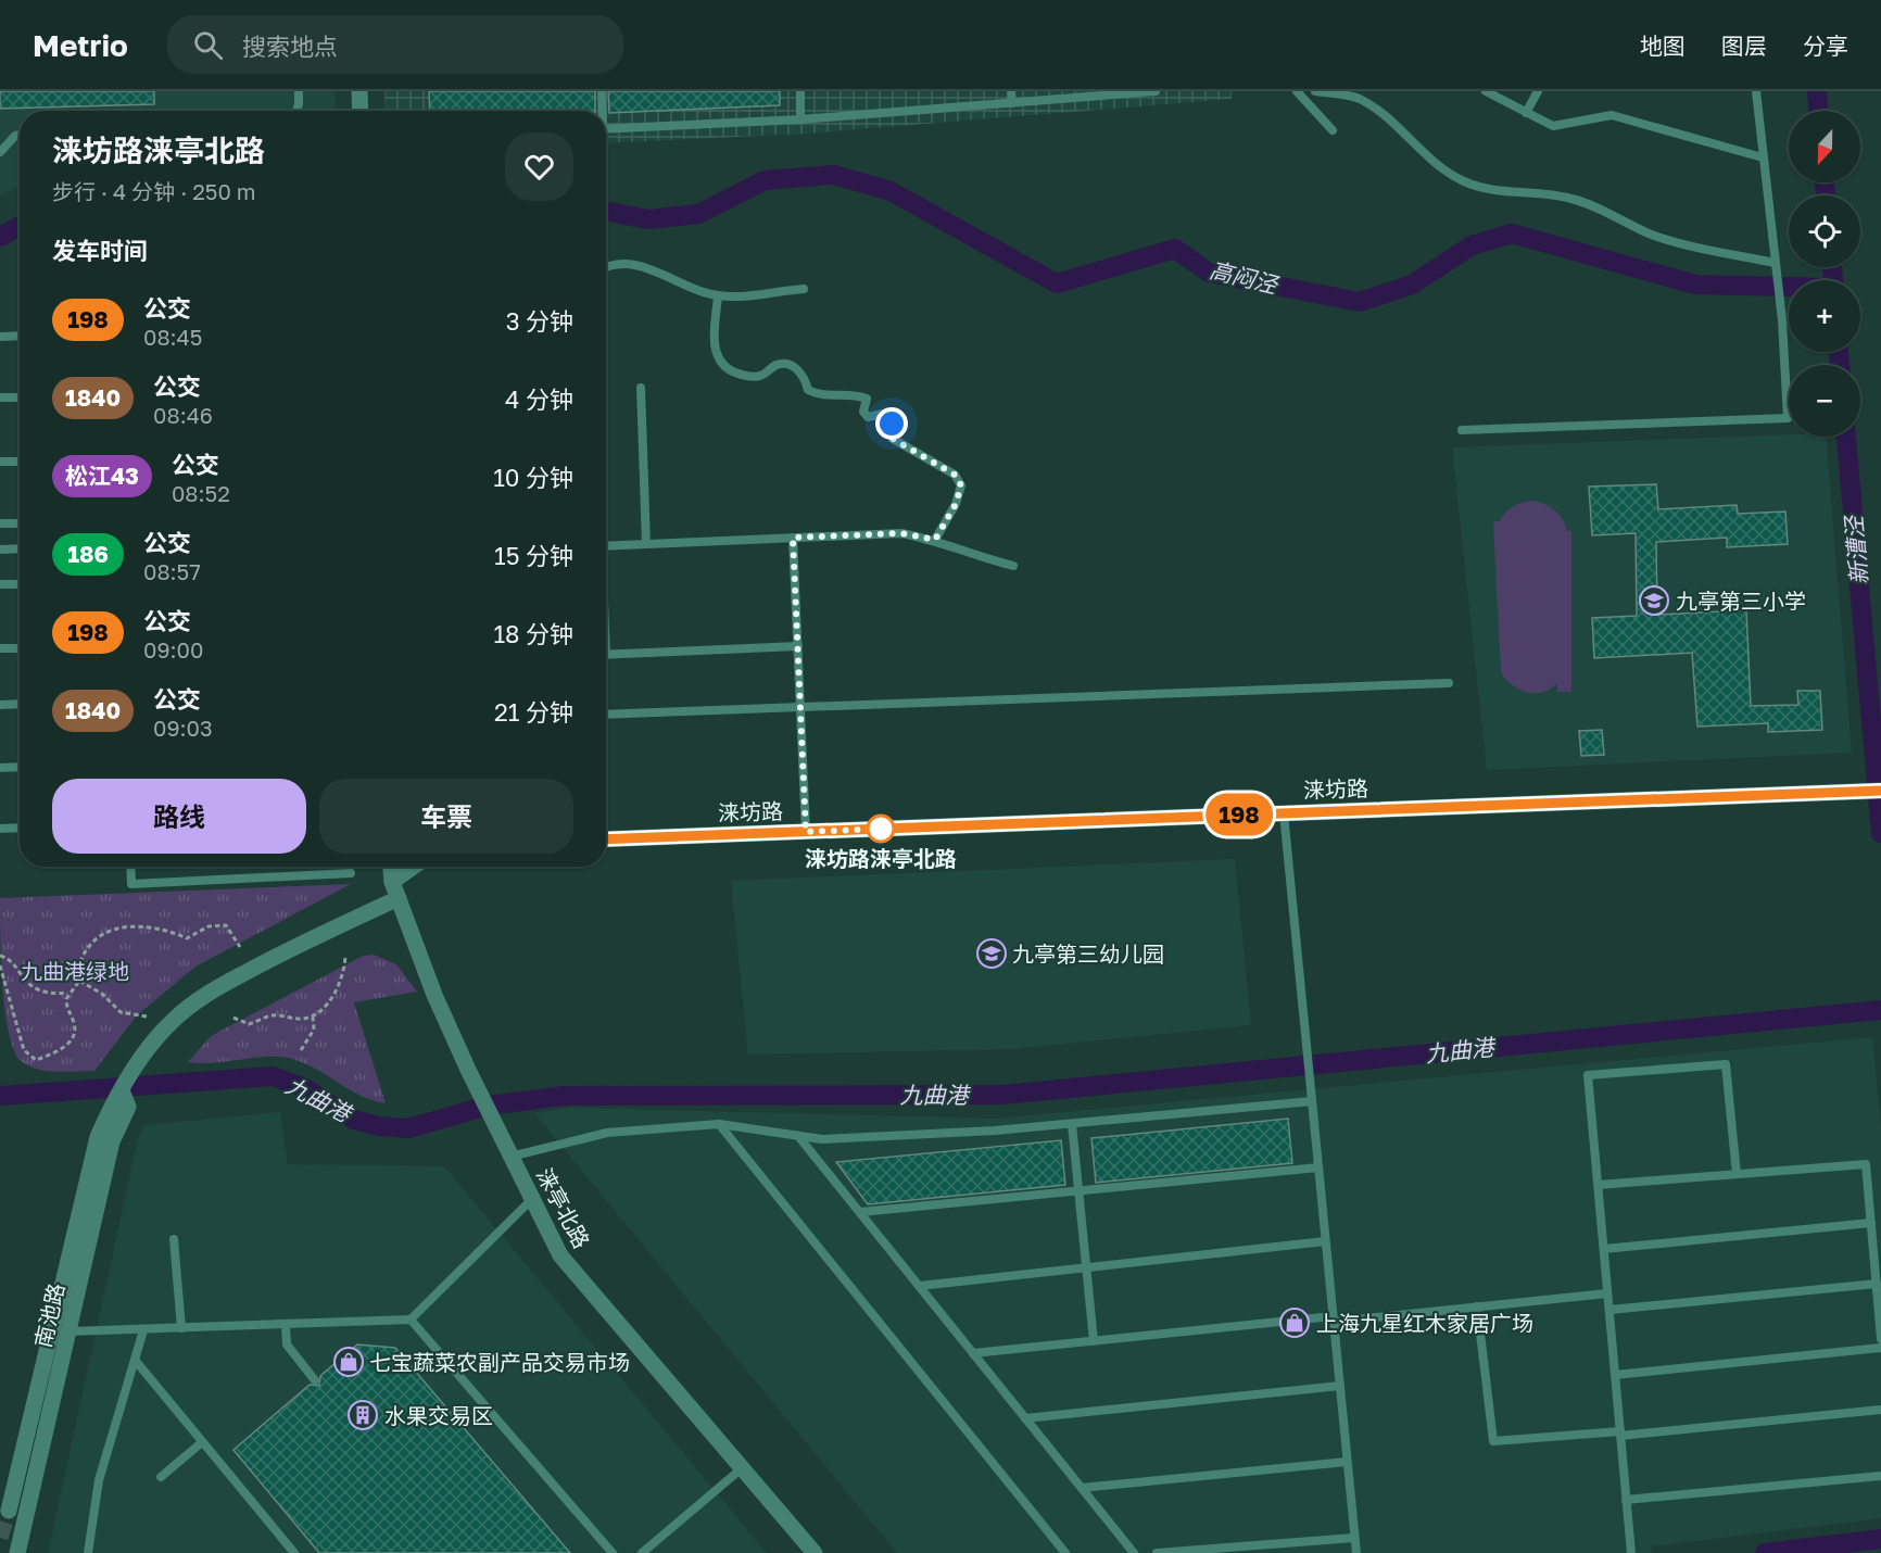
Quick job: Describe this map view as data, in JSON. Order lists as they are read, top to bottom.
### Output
{
  "streets": {
    "street": ["涞坊路", "涞亭北路", "南池路"]
  },
  "crossings": [
    ["涞亭北路", "南池路"]
  ],
  "water": ["高闷泾", "新漕泾", "九曲港"],
  "parks": ["九曲港绿地"],
  "places": {
    "school or university": ["九亭第三小学", "九亭第三幼儿园"],
    "other": ["涞坊路涞亭北路"],
    "shop": ["上海九星红木家居广场", "七宝蔬菜农副产品交易市场"],
    "building": ["水果交易区"]
  },
  "lines": ["bus line 198"],
  "north": "bottom",
  "page": {
    "header": "Metrio",
    "search": "搜索地点",
    "nav": ["地图", "图层", "分享"],
    "on_map": "198",
    "map_buttons": ["+", "−"],
    "heading": [
      ["涞坊路涞亭北路", "步行 · 4 分钟 · 250 m"],
      "发车时间"
    ],
    "list": [
      {
        "mark": "198",
        "name": "公交",
        "note": "08:45",
        "value": "3 分钟"
      },
      {
        "mark": "1840",
        "name": "公交",
        "note": "08:46",
        "value": "4 分钟"
      },
      {
        "mark": "松江43",
        "name": "公交",
        "note": "08:52",
        "value": "10 分钟"
      },
      {
        "mark": "186",
        "name": "公交",
        "note": "08:57",
        "value": "15 分钟"
      },
      {
        "mark": "198",
        "name": "公交",
        "note": "09:00",
        "value": "18 分钟"
      },
      {
        "mark": "1840",
        "name": "公交",
        "note": "09:03",
        "value": "21 分钟"
      }
    ],
    "buttons": ["路线", "车票"]
  }
}
